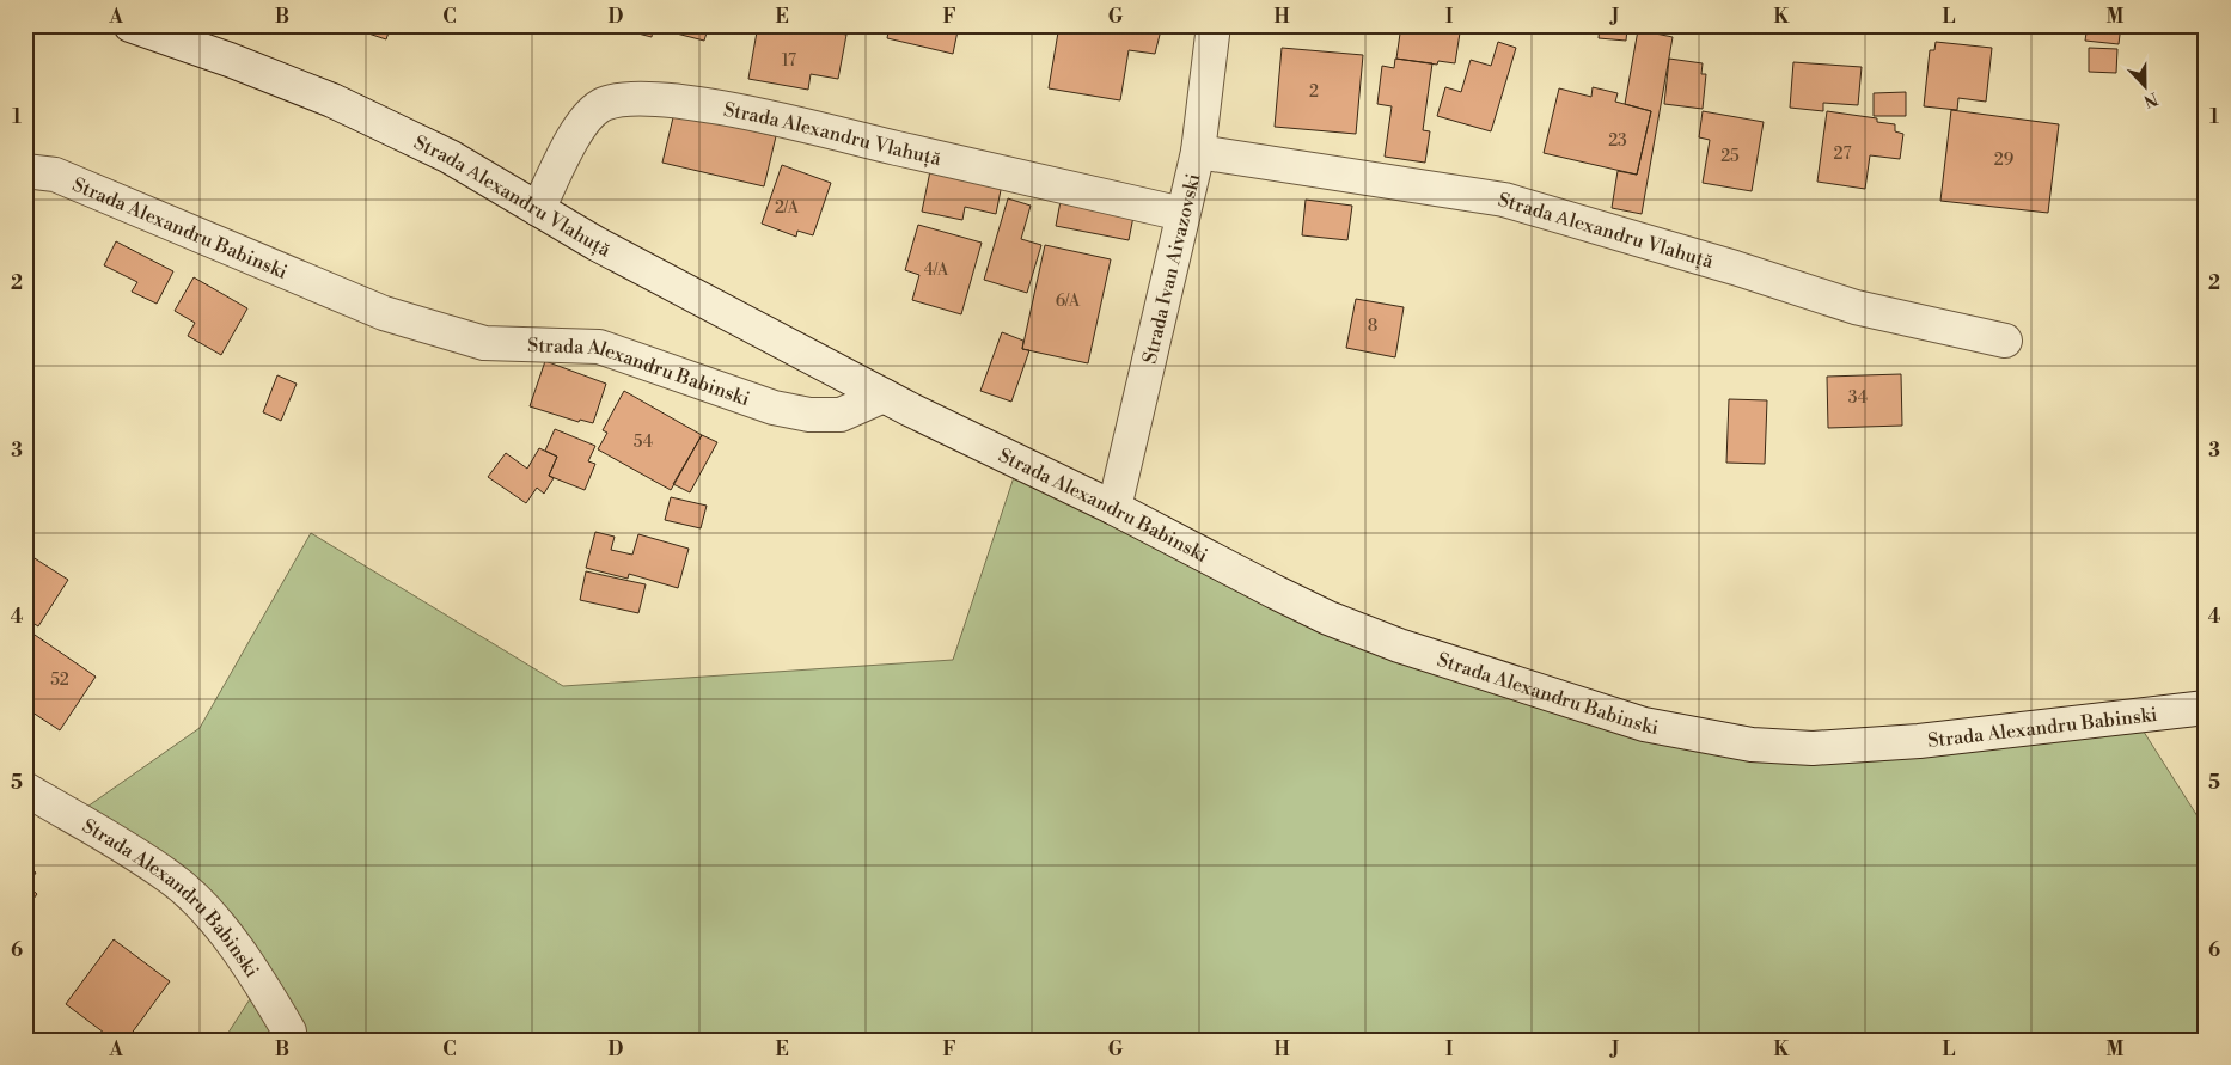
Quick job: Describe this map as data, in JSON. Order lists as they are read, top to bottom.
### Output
{
  "streets": {
    "street": [
      "Strada Alexandru Vlahuță",
      "Strada Аlexandru Vlahuță",
      "Strada Alexandru Babinski",
      "Strada Ivan Aivazovski"
    ]
  },
  "crossings": [
    ["Strada Alexandru Vlahuță", "Strada Аlexandru Vlahuță"],
    ["Strada Alexandru Vlahuță", "Strada Ivan Aivazovski"],
    ["Strada Аlexandru Vlahuță", "Strada Alexandru Babinski"],
    ["Strada Аlexandru Vlahuță", "Strada Ivan Aivazovski"],
    ["Strada Alexandru Babinski", "Strada Ivan Aivazovski"]
  ],
  "house_numbers": [
    "17",
    "2",
    "23",
    "27",
    "25",
    "29",
    "2/A",
    "4/A",
    "6/A",
    "8",
    "34",
    "54",
    "52"
  ],
  "north": "bottom",
  "grid": {
    "columns": [
      "A",
      "B",
      "C",
      "D",
      "E",
      "F",
      "G",
      "H",
      "I",
      "J",
      "K",
      "L",
      "M"
    ],
    "rows": [
      "1",
      "2",
      "3",
      "4",
      "5",
      "6"
    ]
  }
}
